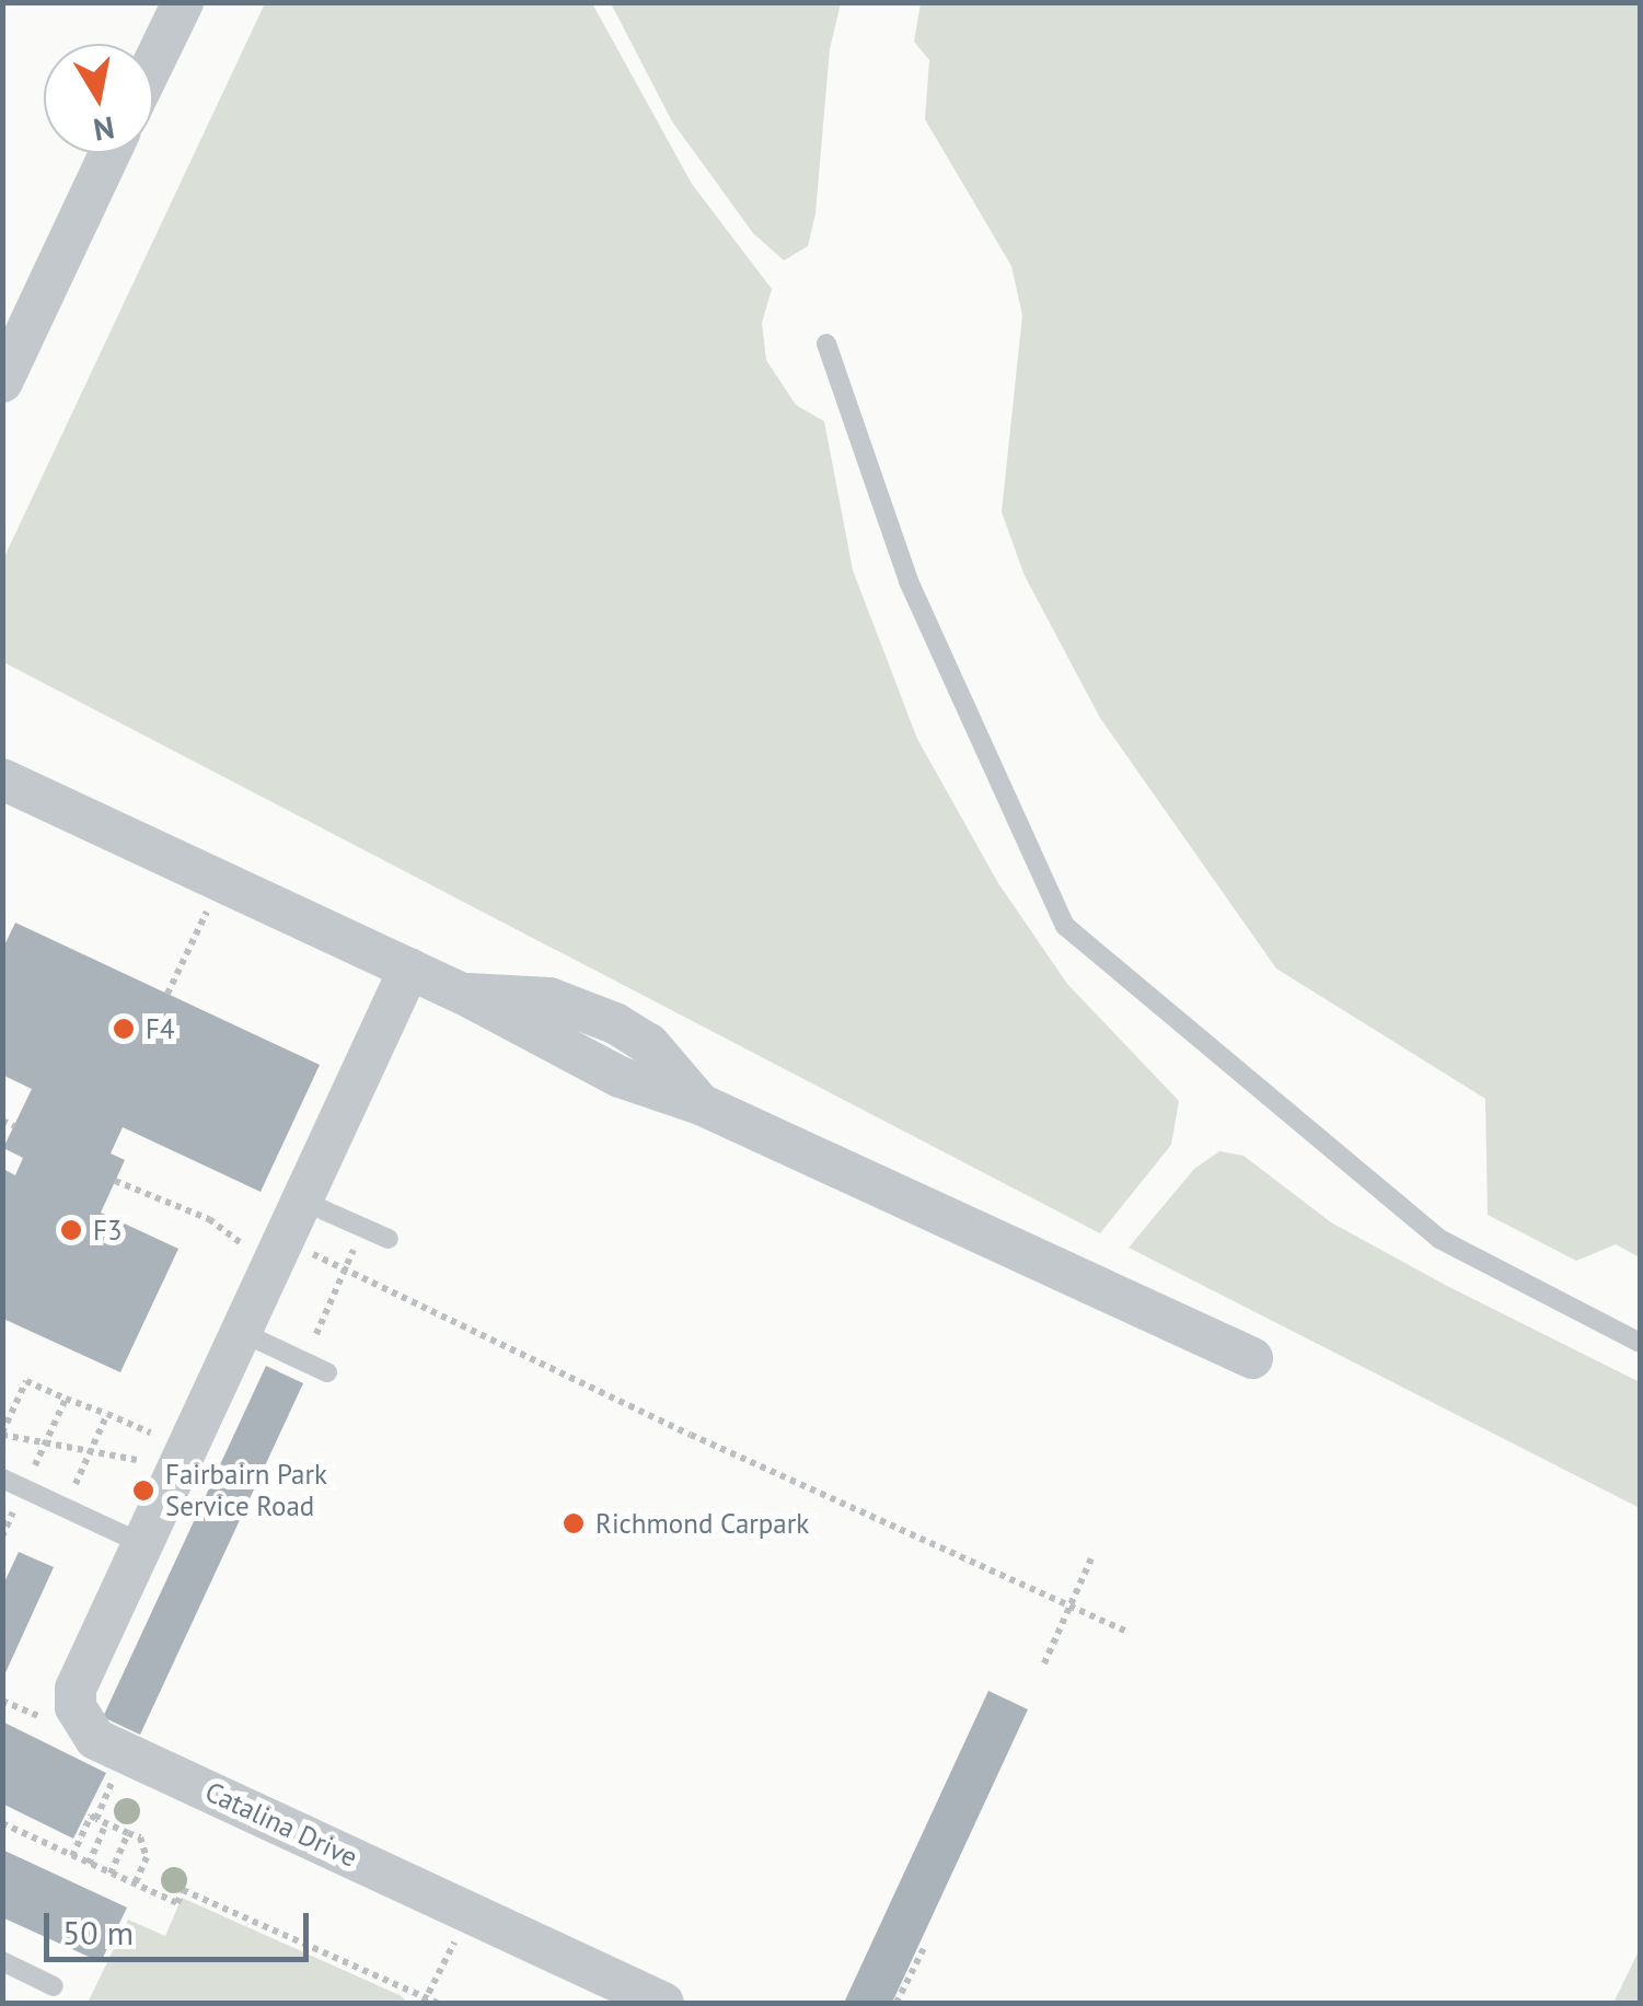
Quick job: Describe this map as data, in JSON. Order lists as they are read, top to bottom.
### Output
{
  "streets": {
    "street": ["Catalina Drive"]
  },
  "places": [
    "F4",
    "F3",
    "Fairbairn Park Service Road",
    "Richmond Carpark"
  ],
  "scale_bar": "50 m",
  "north": "bottom"
}
